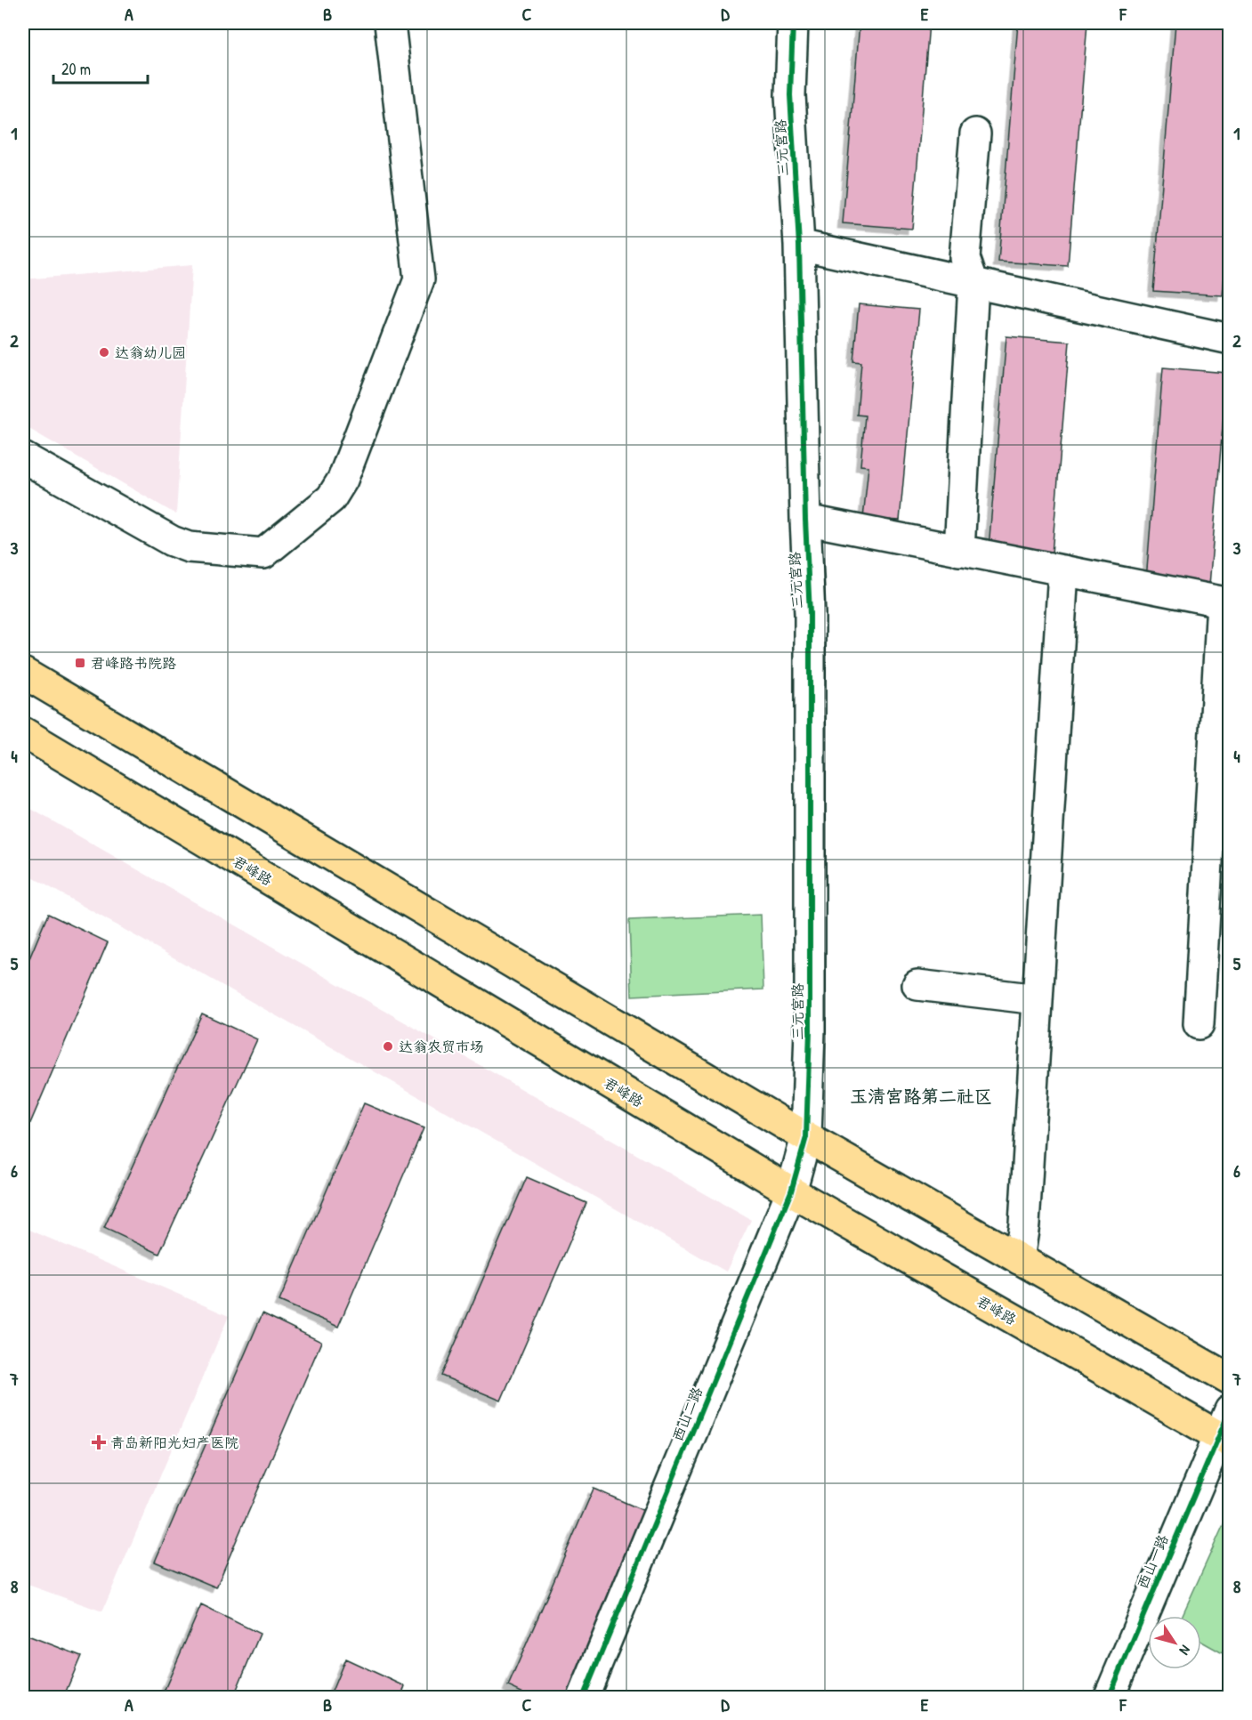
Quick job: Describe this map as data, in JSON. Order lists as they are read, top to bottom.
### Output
{
  "streets": {
    "main road": ["君峰路"],
    "street": ["三元宫路", "西山二路", "西山一路"]
  },
  "crossings": [
    ["三元宫路", "西山二路"],
    ["君峰路", "西山二路"],
    ["君峰路", "西山一路"]
  ],
  "districts": ["玉清宫路第二社区"],
  "places": {
    "other": ["达翁幼儿园", "达翁农贸市场"],
    "transit": ["君峰路书院路"],
    "health": ["青岛新阳光妇产医院"]
  },
  "scale_bar": "20 m",
  "north": "bottom right",
  "grid": {
    "columns": [
      "A",
      "B",
      "C",
      "D",
      "E",
      "F"
    ],
    "rows": [
      "1",
      "2",
      "3",
      "4",
      "5",
      "6",
      "7",
      "8"
    ]
  }
}
